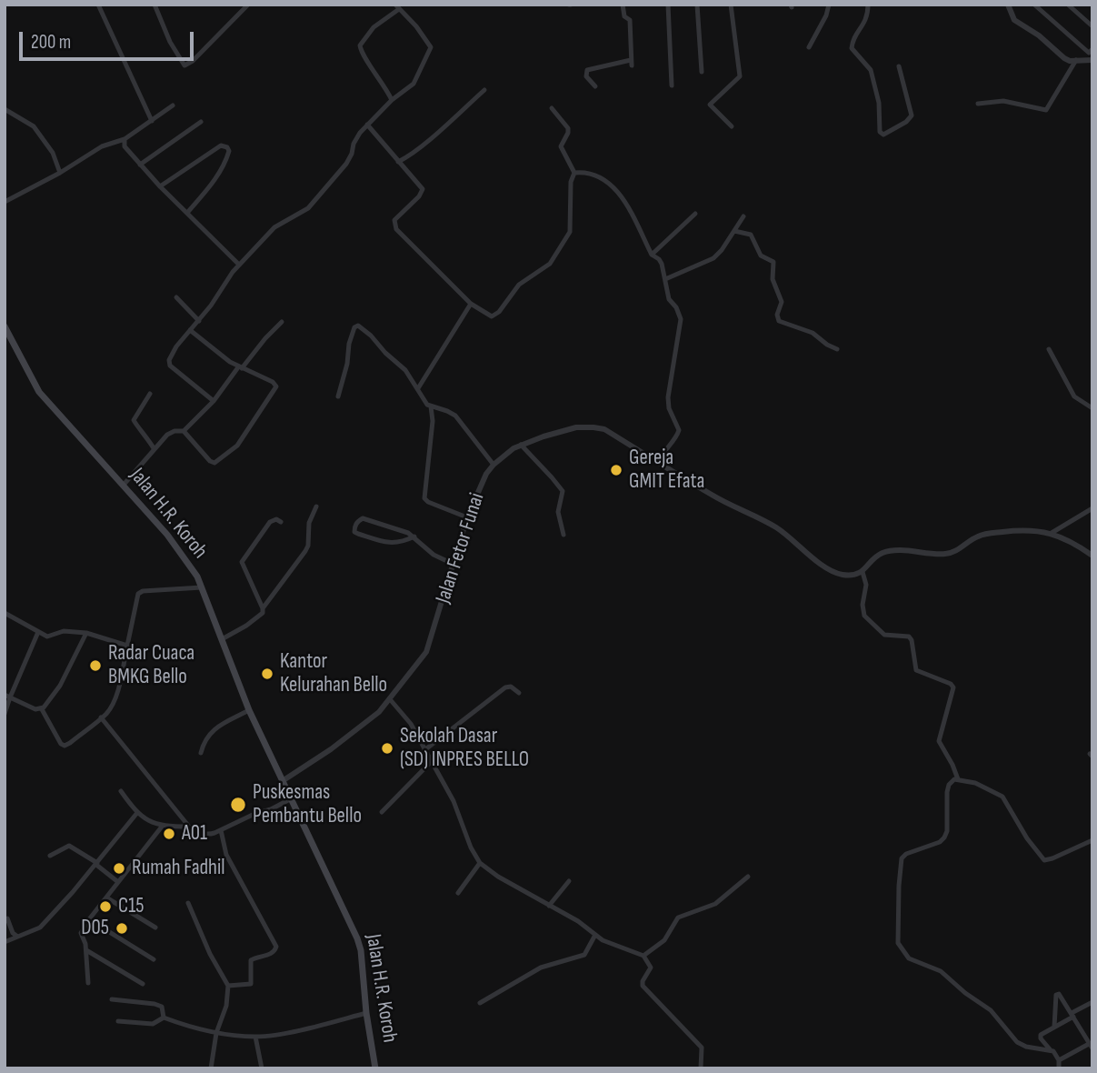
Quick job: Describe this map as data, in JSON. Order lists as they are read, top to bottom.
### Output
{
  "streets": {
    "main road": ["Jalan H.R. Koroh"],
    "street": ["Jalan Fetor Funai"]
  },
  "crossings": [
    ["Jalan H.R. Koroh", "Jalan Fetor Funai"]
  ],
  "places": [
    "Gereja GMIT Efata",
    "Radar Cuaca BMKG Bello",
    "Kantor Kelurahan Bello",
    "Sekolah Dasar (SD) INPRES BELLO",
    "Puskesmas Pembantu Bello",
    "A01",
    "Rumah Fadhil",
    "C15",
    "D05"
  ],
  "scale_bar": "200 m"
}
